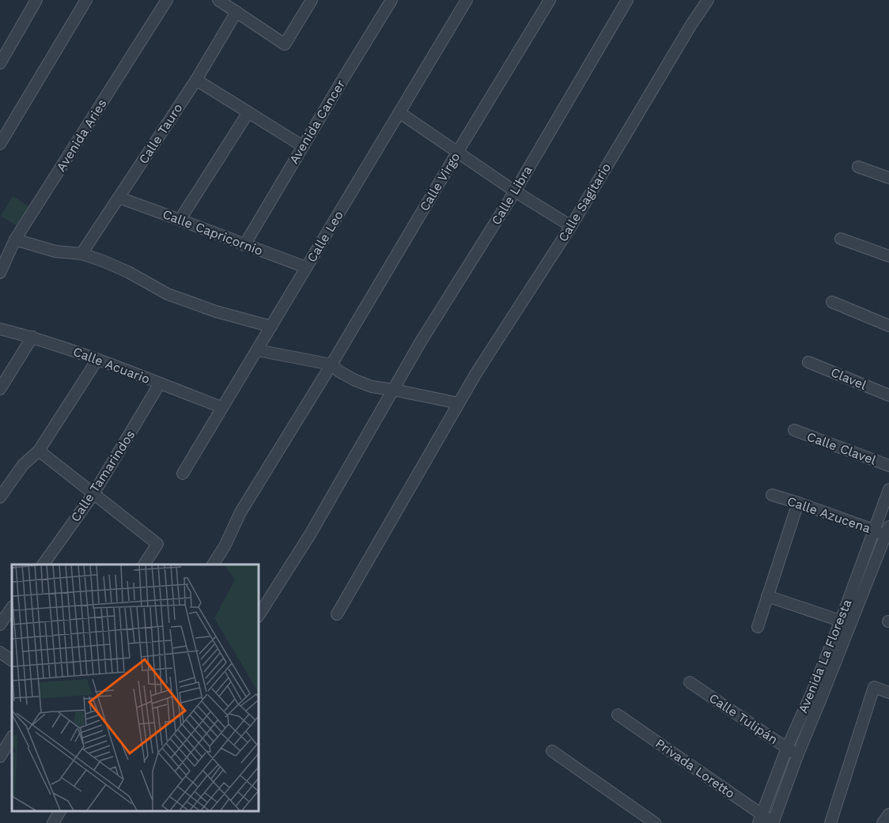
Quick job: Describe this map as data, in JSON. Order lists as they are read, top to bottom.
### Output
{
  "streets": {
    "street": [
      "Avenida Cancer",
      "Calle Tauro",
      "Avenida Aries",
      "Calle Virgo",
      "Calle Libra",
      "Calle Sagitario",
      "Calle Capricornio",
      "Calle Leo",
      "Calle Acuario",
      "Clavel",
      "Calle Clavel",
      "Calle Tamarindos",
      "Calle Azucena",
      "Avenida La Floresta",
      "Calle Tulipán",
      "Privada Loretto"
    ]
  },
  "crossings": [
    ["Avenida Cancer", "Calle Capricornio"],
    ["Calle Tauro", "Calle Capricornio"],
    ["Calle Capricornio", "Calle Leo"],
    ["Calle Leo", "Calle Acuario"],
    ["Calle Acuario", "Calle Tamarindos"],
    ["Calle Azucena", "Avenida La Floresta"],
    ["Avenida La Floresta", "Calle Tulipán"],
    ["Avenida La Floresta", "Privada Loretto"]
  ]
}
